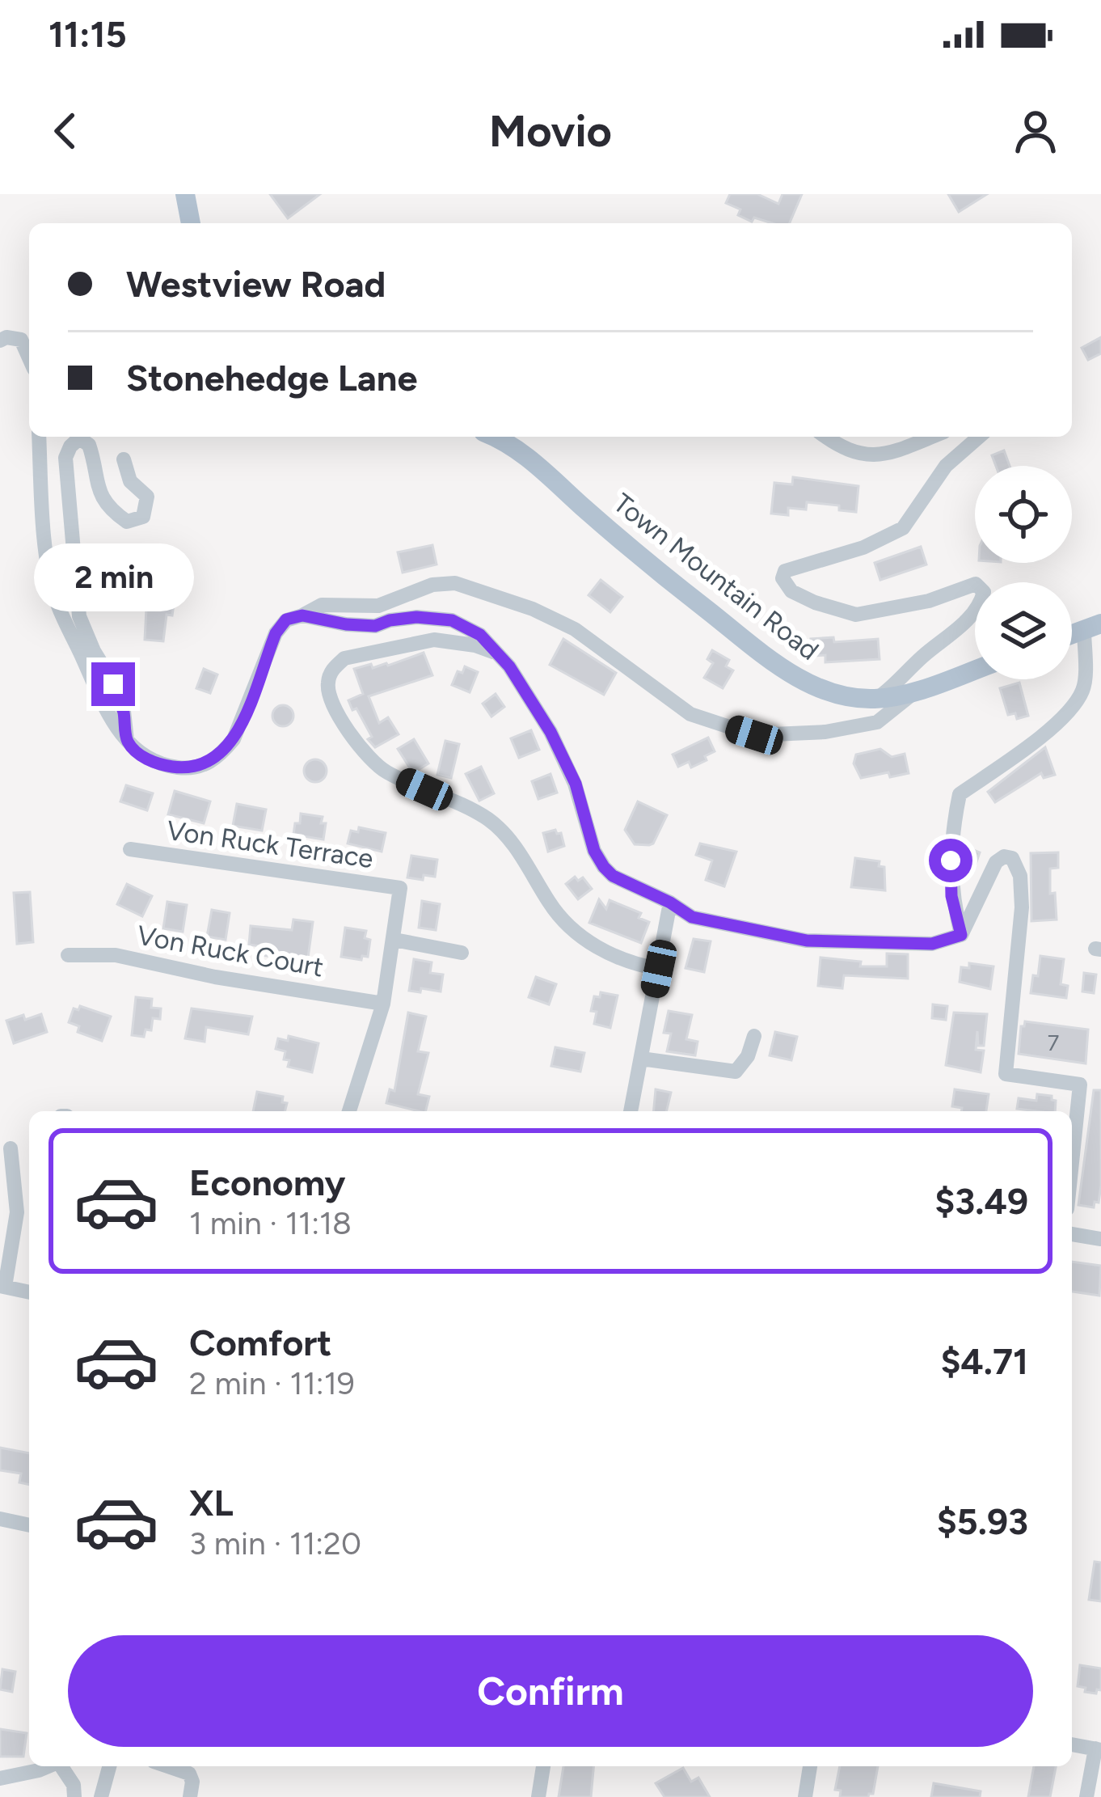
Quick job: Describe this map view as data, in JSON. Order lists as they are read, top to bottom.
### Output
{
  "streets": {
    "main road": ["Town Mountain Road"],
    "street": ["Von Ruck Terrace", "Von Ruck Court"]
  },
  "crossings": [
    ["Von Ruck Terrace", "Von Ruck Court"]
  ],
  "house_numbers": ["7"],
  "page": {
    "status": "11:15",
    "header": "Movio",
    "banner": ["Westview Road", "Stonehedge Lane"],
    "bubble": "2 min",
    "list": [
      {
        "name": "Economy",
        "note": "1 min · 11:18",
        "value": "$3.49"
      },
      {
        "name": "Comfort",
        "note": "2 min · 11:19",
        "value": "$4.71"
      },
      {
        "name": "XL",
        "note": "3 min · 11:20",
        "value": "$5.93"
      }
    ],
    "buttons": "Confirm"
  }
}
